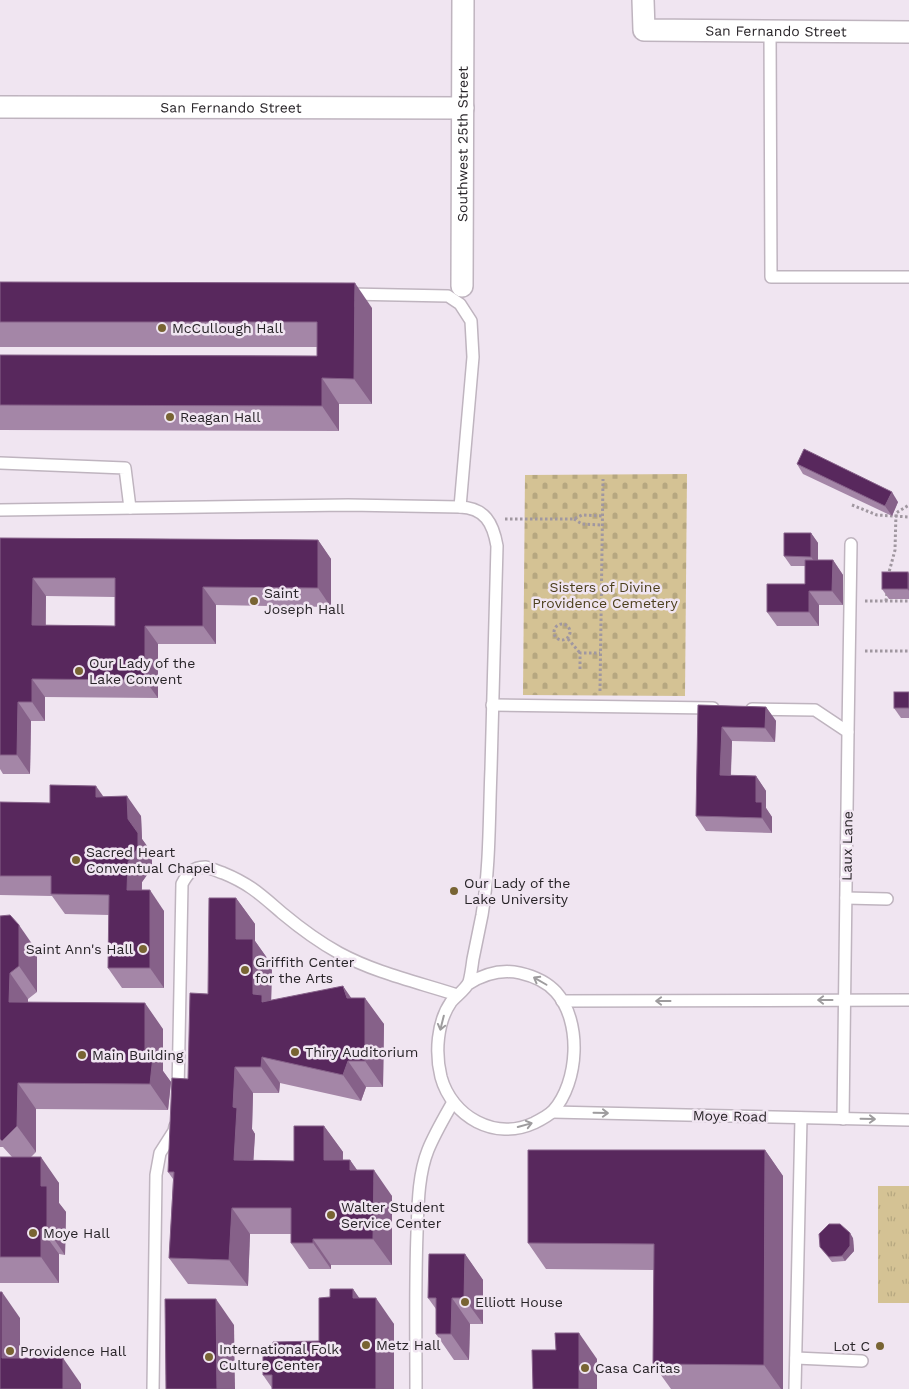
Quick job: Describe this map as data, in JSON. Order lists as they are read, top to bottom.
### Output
{
  "streets": {
    "street": ["San Fernando Street", "Southwest 25th Street"],
    "lane": ["Laux Lane", "Moye Road"]
  },
  "crossings": [
    ["San Fernando Street", "Southwest 25th Street"],
    ["Laux Lane", "Moye Road"]
  ],
  "one_way": ["Moye Road"],
  "parks": ["Sisters of Divine Providence Cemetery"],
  "places": [
    "McCullough Hall",
    "Reagan Hall",
    "Saint Joseph Hall",
    "Our Lady of the Lake Convent",
    "Sacred Heart Conventual Chapel",
    "Our Lady of the Lake University",
    "Saint Ann's Hall",
    "Griffith Center for the Arts",
    "Thiry Auditorium",
    "Main Building",
    "Walter Student Service Center",
    "Moye Hall",
    "Elliott House",
    "Metz Hall",
    "Lot C",
    "Providence Hall",
    "International Folk Culture Center",
    "Casa Caritas"
  ]
}
